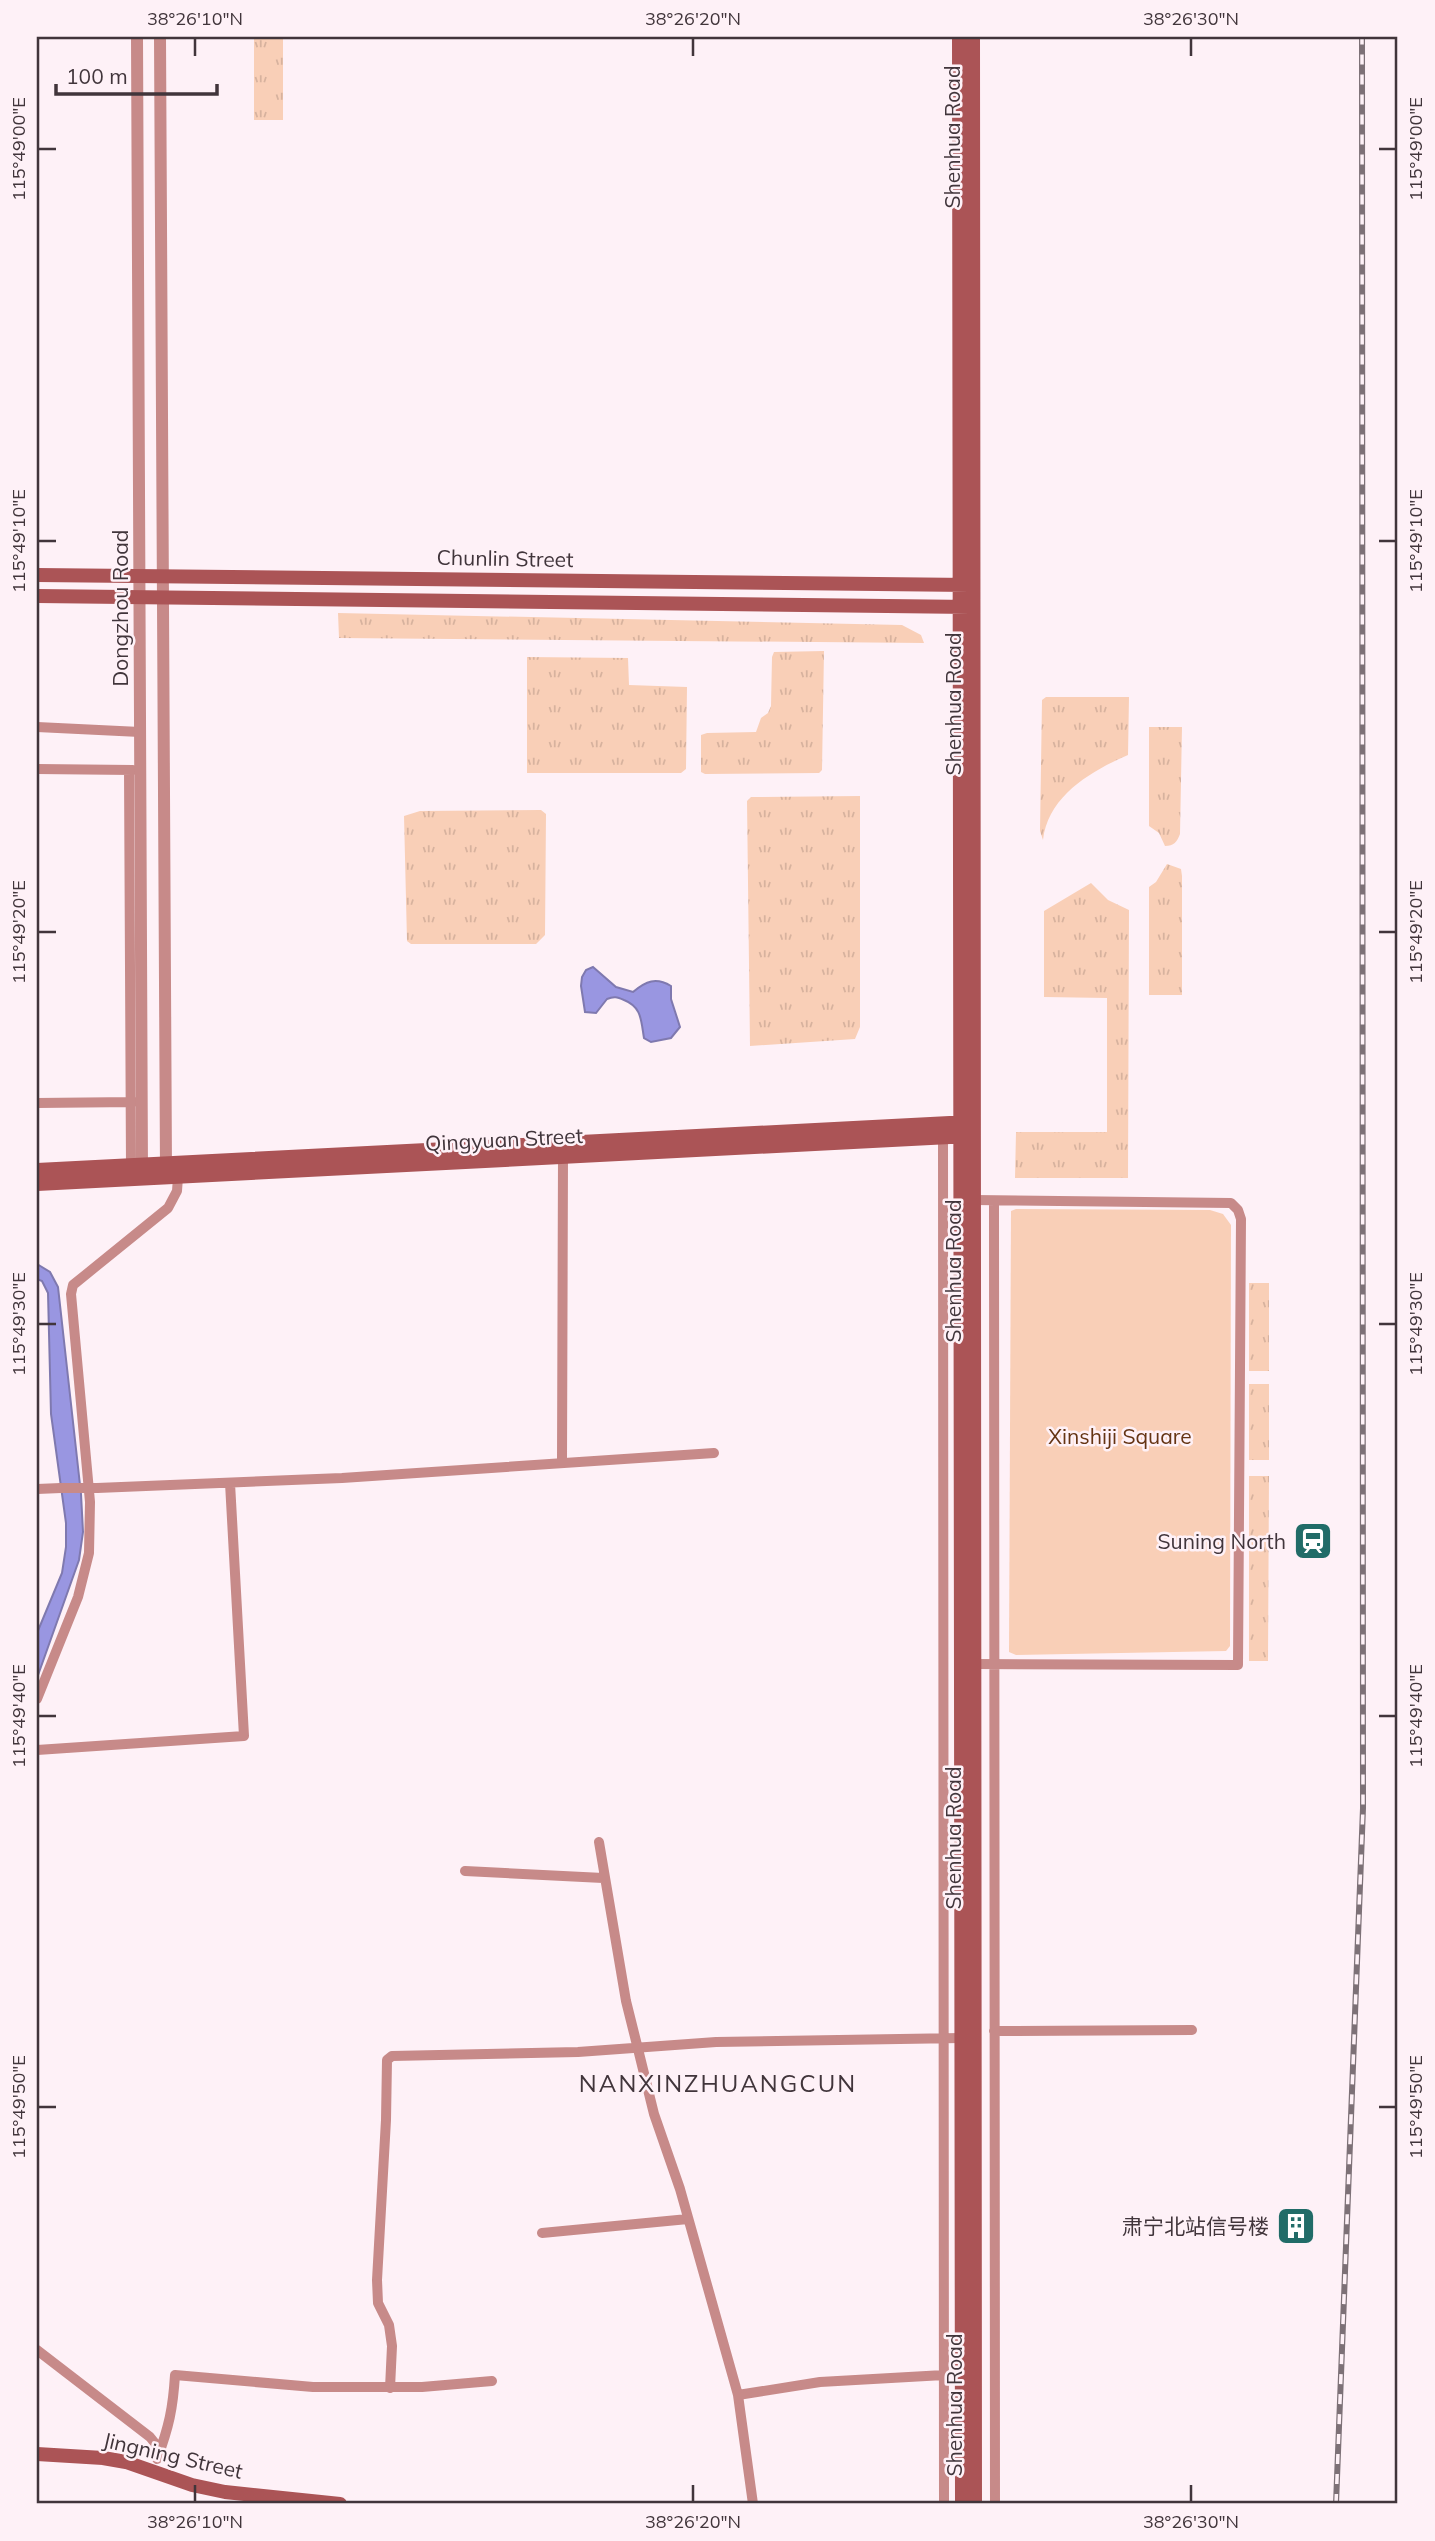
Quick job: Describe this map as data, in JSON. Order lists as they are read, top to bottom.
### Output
{
  "streets": {
    "main road": [
      "Shenhua Road",
      "Chunlin Street",
      "Qingyuan Street",
      "Jingning Street"
    ],
    "street": ["Dongzhou Road"]
  },
  "crossings": [
    ["Shenhua Road", "Chunlin Street"],
    ["Shenhua Road", "Qingyuan Street"],
    ["Chunlin Street", "Dongzhou Road"],
    ["Dongzhou Road", "Qingyuan Street"]
  ],
  "districts": ["NANXINZHUANGCUN"],
  "parks": ["Xinshiji Square"],
  "places": {
    "station": ["Suning North"],
    "building": ["肃宁北站信号楼"]
  },
  "scale_bar": "100 m",
  "coordinates": [
    "38°26'10\"N",
    "38°26'20\"N",
    "38°26'30\"N",
    "115°49'00\"E",
    "115°49'10\"E",
    "115°49'20\"E",
    "115°49'30\"E",
    "115°49'40\"E",
    "115°49'50\"E"
  ]
}
